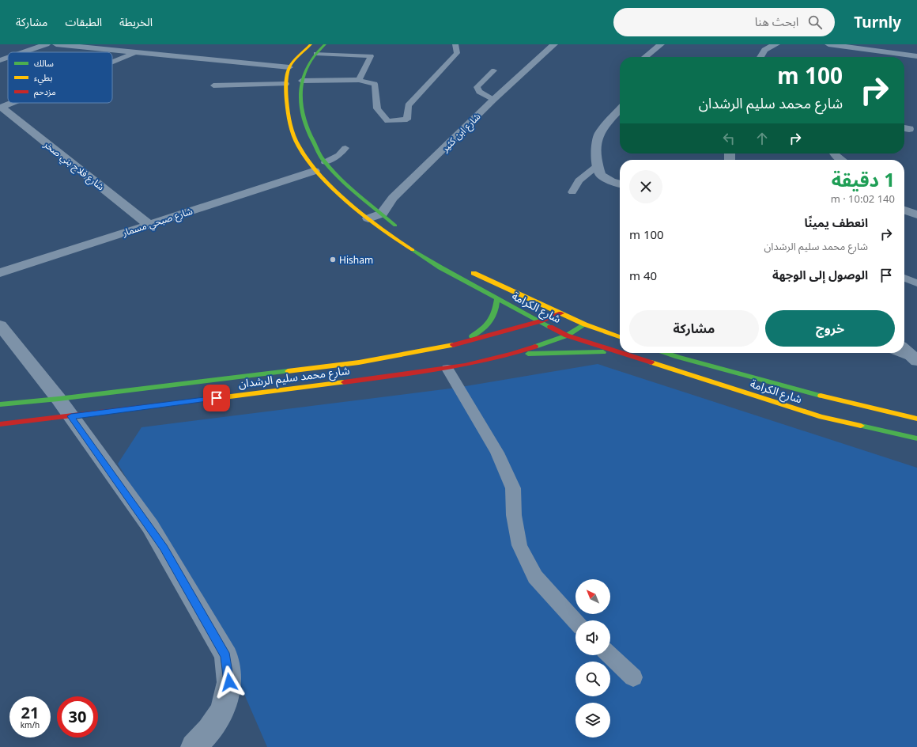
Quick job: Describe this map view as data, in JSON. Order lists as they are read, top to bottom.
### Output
{
  "streets": {
    "street": [
      "شارع ابن كثير",
      "شارع فلاح بني صخر",
      "شارع صبحي مسمار",
      "شارع الكرامة",
      "شارع محمد سليم الرشدان"
    ]
  },
  "crossings": [
    ["شارع فلاح بني صخر", "شارع صبحي مسمار"],
    ["شارع صبحي مسمار", "شارع الكرامة"],
    ["شارع الكرامة", "شارع محمد سليم الرشدان"]
  ],
  "places": ["Hisham"],
  "legend": ["سالك", "بطيء", "مزدحم"],
  "north": "top left",
  "page": {
    "header": "Turnly",
    "search": "ابحث هنا",
    "nav": ["الخريطة", "الطبقات", "مشاركة"],
    "turn": ["100 m", "شارع محمد سليم الرشدان"],
    "heading": ["1 دقيقة", "140 m · 10:02"],
    "list": [
      {
        "name": "انعطف يمينًا",
        "note": "شارع محمد سليم الرشدان",
        "value": "100 m"
      },
      {
        "name": "الوصول إلى الوجهة",
        "value": "40 m"
      }
    ],
    "buttons": ["خروج", "مشاركة"],
    "speed": "21 km/h",
    "limit": "30"
  }
}
